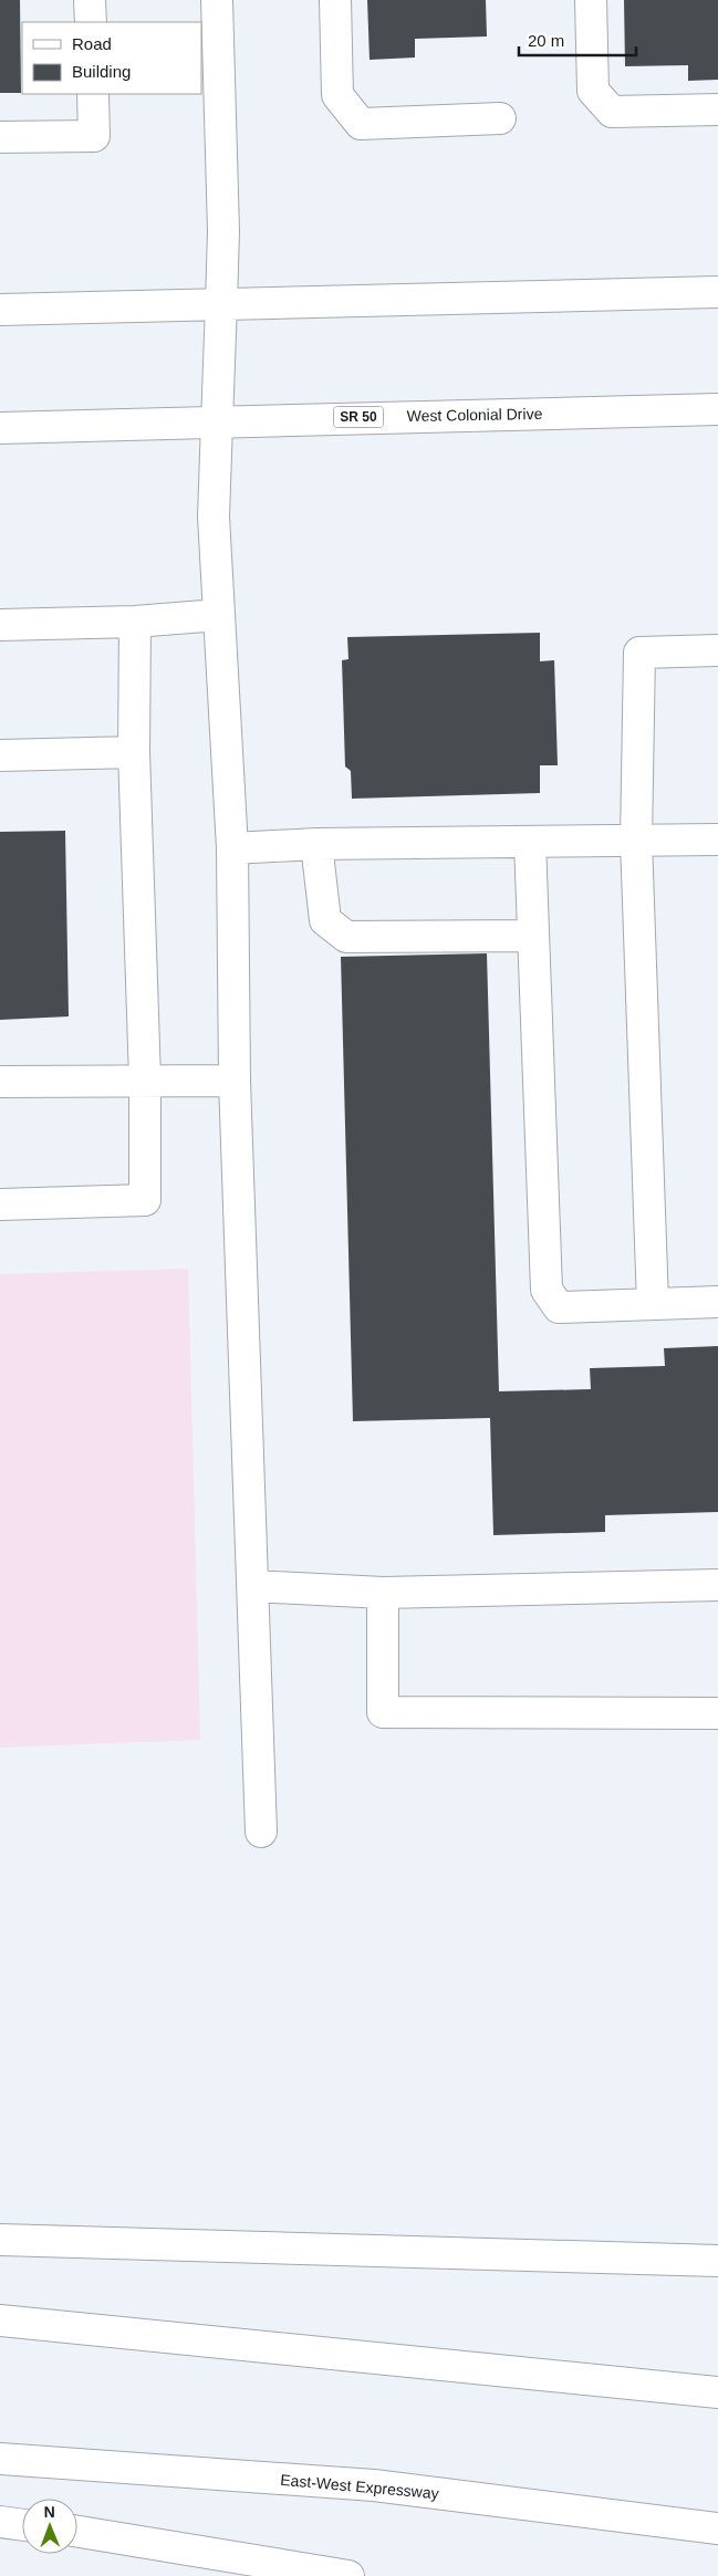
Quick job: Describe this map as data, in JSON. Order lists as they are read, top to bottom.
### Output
{
  "streets": {
    "main road": ["West Colonial Drive", "SR 50", "East-West Expressway"]
  },
  "legend": ["Road", "Building"],
  "scale_bar": "20 m",
  "north": "top"
}
